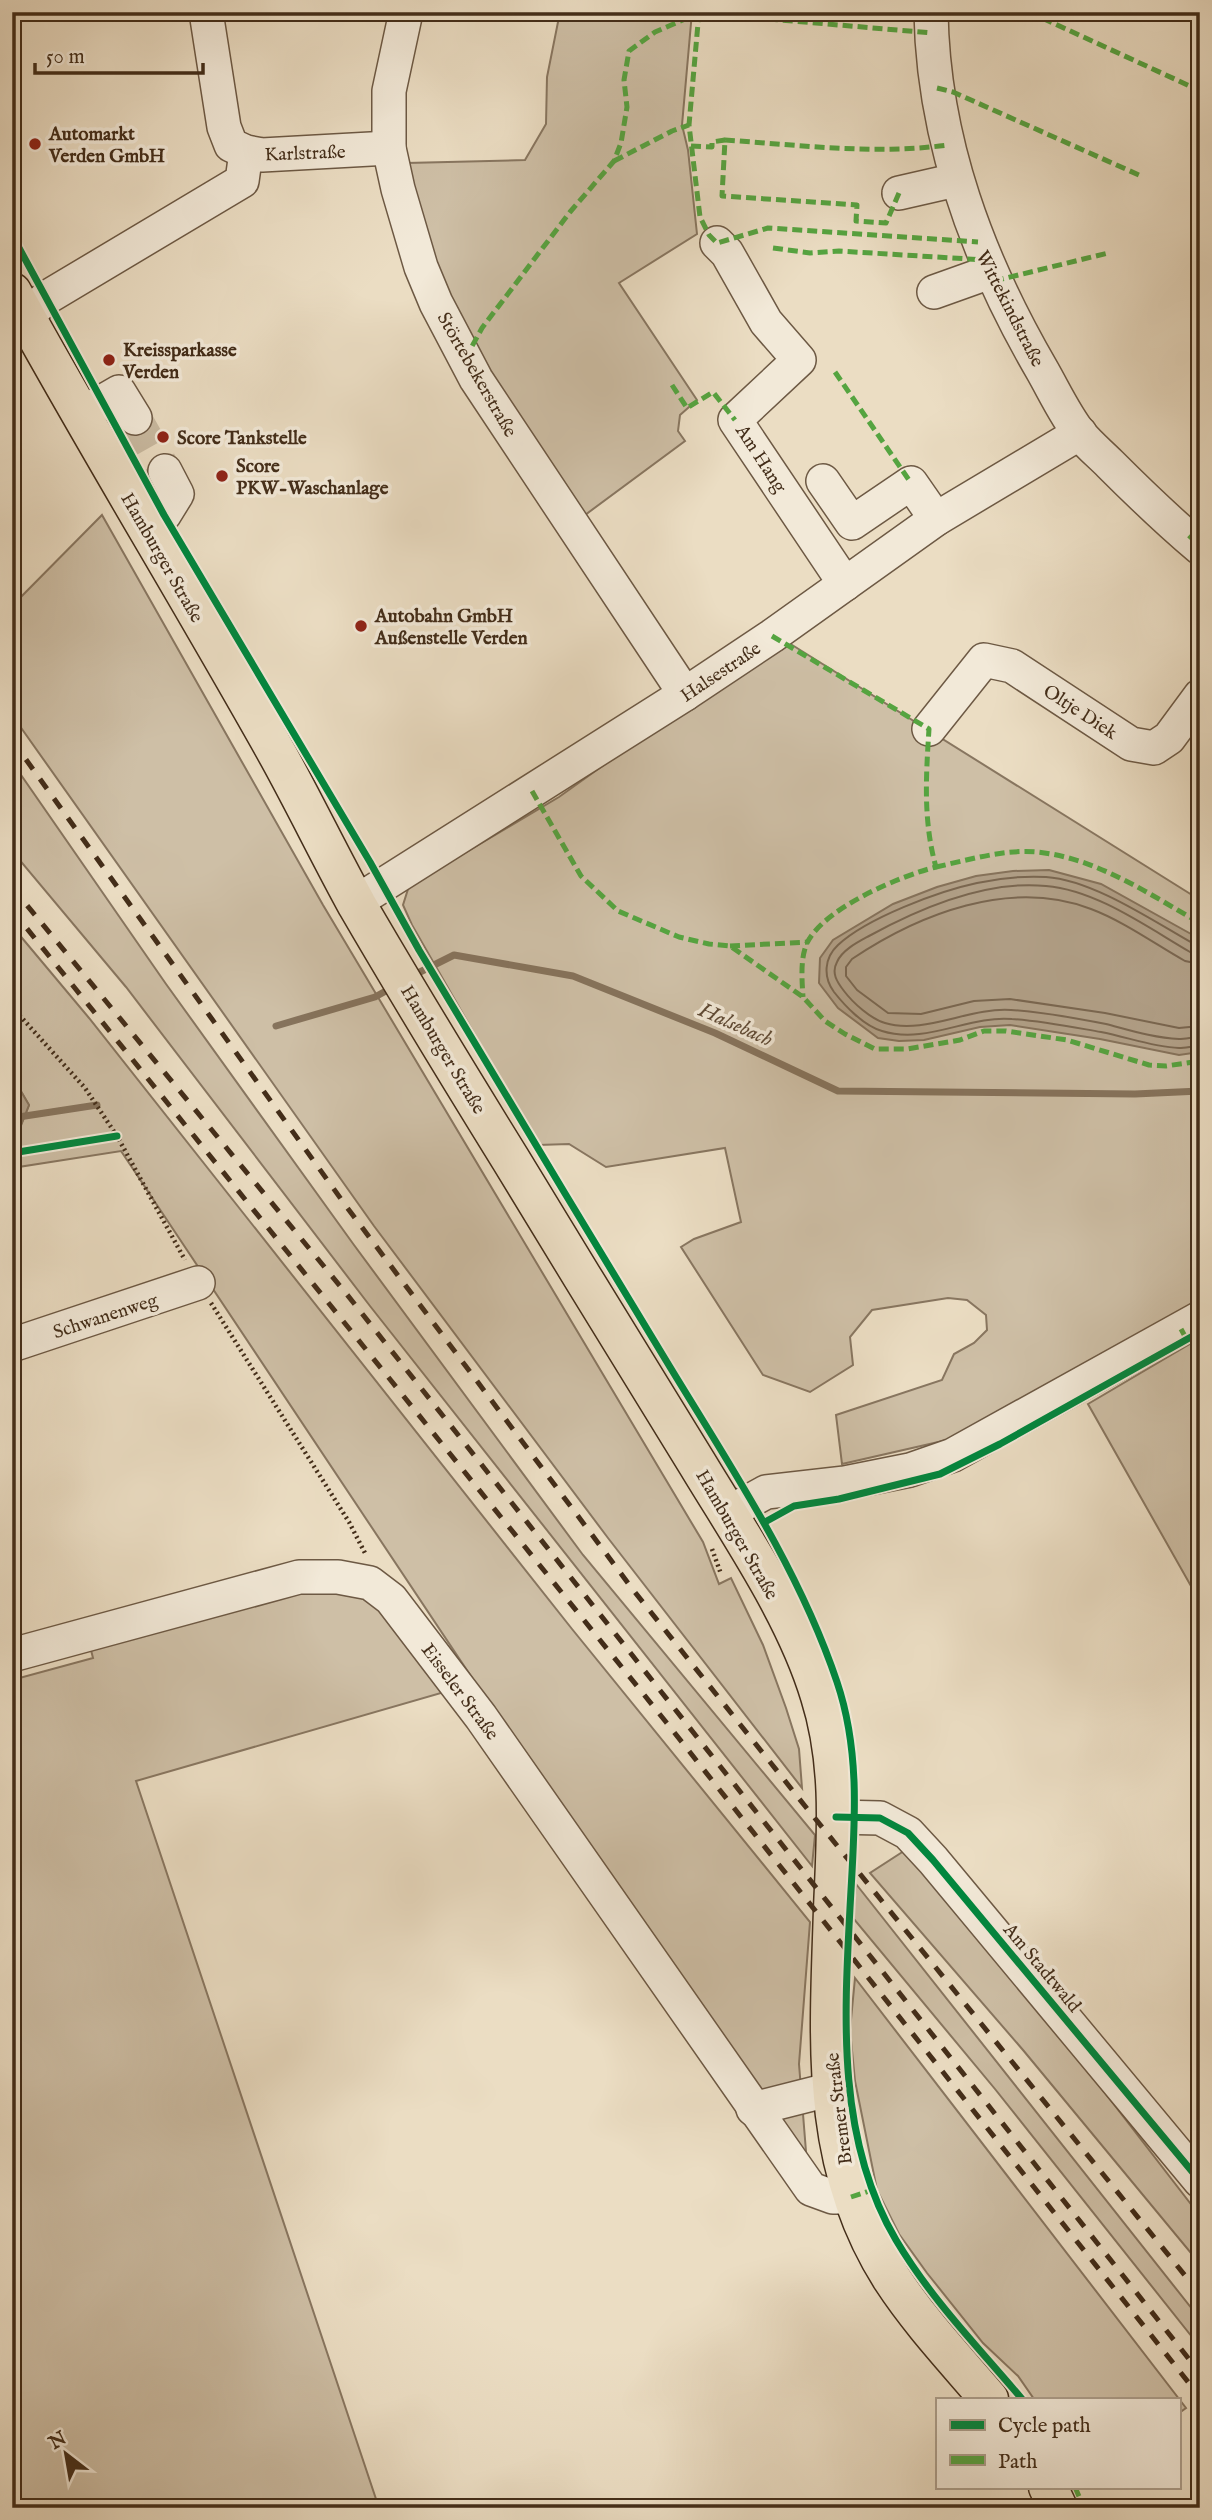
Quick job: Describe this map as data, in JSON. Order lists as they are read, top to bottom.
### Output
{
  "streets": {
    "main road": ["Hamburger Straße", "Bremer Straße"],
    "street": [
      "Karlstraße",
      "Wittekindstraße",
      "Störtebekerstraße",
      "Am Hang",
      "Halsestraße",
      "Oltje Diek",
      "Schwanenweg",
      "Eisseler Straße",
      "Am Stadtwald"
    ]
  },
  "crossings": [
    ["Karlstraße", "Störtebekerstraße"],
    ["Wittekindstraße", "Halsestraße"],
    ["Störtebekerstraße", "Halsestraße"],
    ["Am Hang", "Halsestraße"],
    ["Hamburger Straße", "Halsestraße"],
    ["Hamburger Straße", "Am Stadtwald"],
    ["Hamburger Straße", "Bremer Straße"],
    ["Eisseler Straße", "Bremer Straße"],
    ["Am Stadtwald", "Bremer Straße"]
  ],
  "water": ["Halsebach"],
  "places": [
    "Automarkt Verden GmbH",
    "Kreissparkasse Verden",
    "Score Tankstelle",
    "Score PKW-Waschanlage",
    "Autobahn GmbH Außenstelle Verden"
  ],
  "legend": ["Cycle path", "Path"],
  "scale_bar": "50 m",
  "north": "top left"
}
